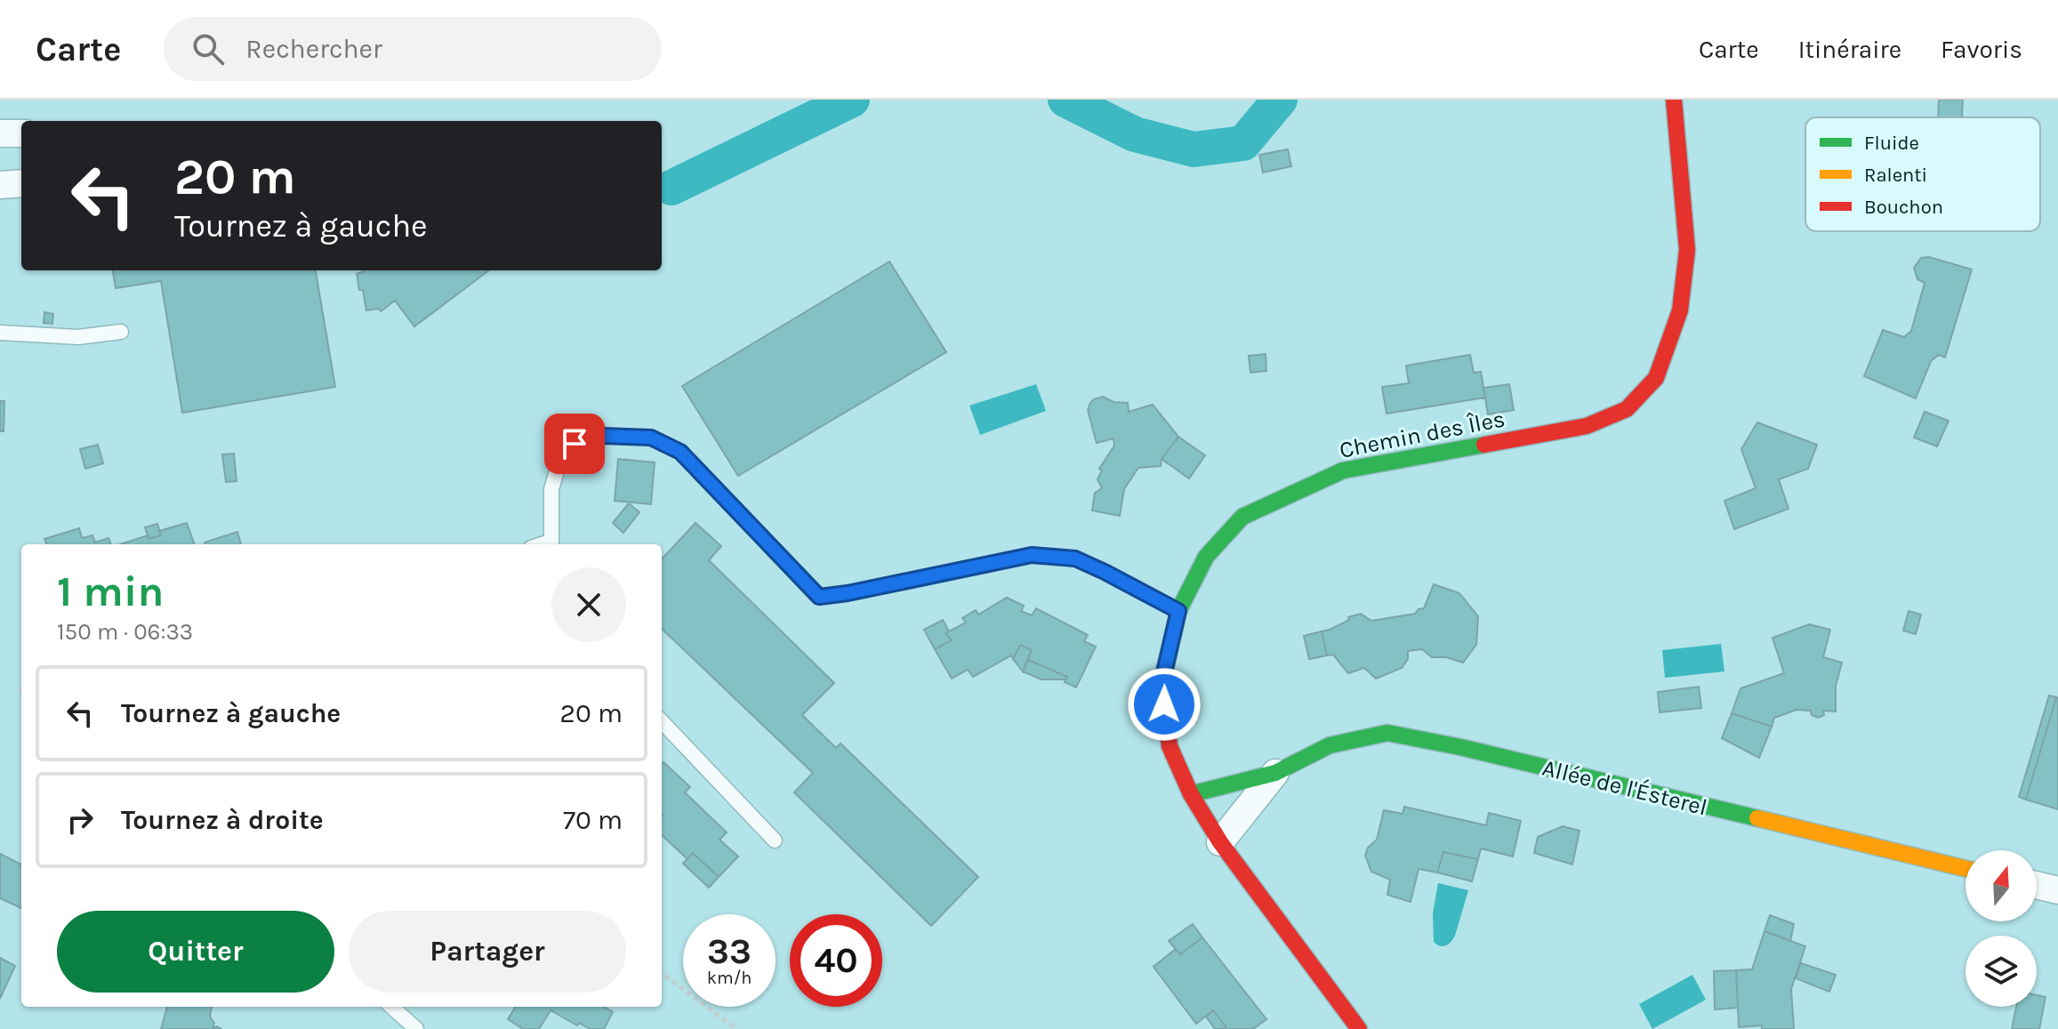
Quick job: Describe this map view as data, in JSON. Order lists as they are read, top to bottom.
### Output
{
  "streets": {
    "street": ["Chemin des Îles", "Allée de l'Ésterel"]
  },
  "crossings": [
    ["Chemin des Îles", "Allée de l'Ésterel"]
  ],
  "legend": ["Fluide", "Ralenti", "Bouchon"],
  "north": "top",
  "page": {
    "header": "Carte",
    "search": "Rechercher",
    "nav": ["Carte", "Itinéraire", "Favoris"],
    "turn": ["20 m", "Tournez à gauche"],
    "heading": ["1 min", "150 m · 06:33"],
    "list": [
      {
        "name": "Tournez à gauche",
        "value": "20 m"
      },
      {
        "name": "Tournez à droite",
        "value": "70 m"
      }
    ],
    "buttons": ["Quitter", "Partager"],
    "speed": "33 km/h",
    "limit": "40"
  }
}
